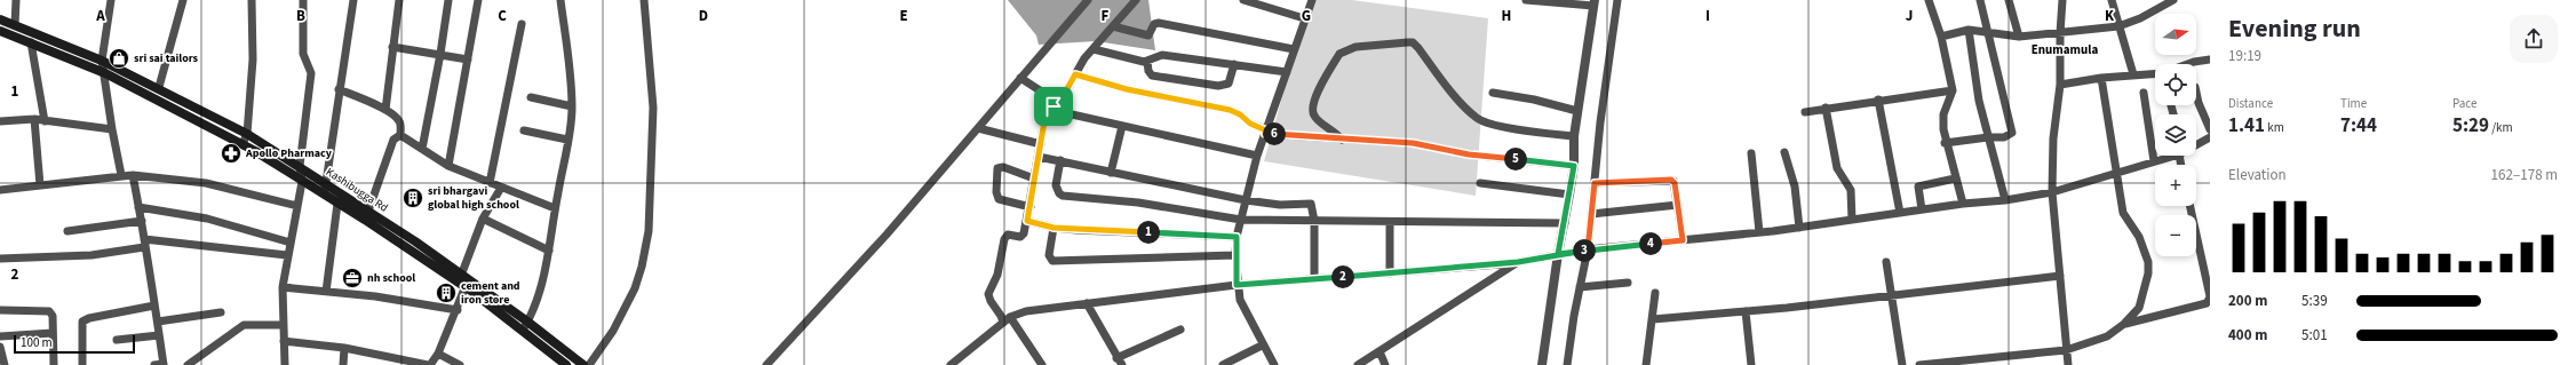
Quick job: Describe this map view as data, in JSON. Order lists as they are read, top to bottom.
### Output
{
  "streets": {
    "main road": ["Kashibugga Rd"]
  },
  "districts": ["Enumamula"],
  "places": {
    "shop": ["sri sai tailors"],
    "pharmacy": ["Apollo Pharmacy"],
    "building": ["sri bhargavi global high school", "cement and iron store"],
    "office": ["nh school"]
  },
  "scale_bar": "100 m",
  "north": "right",
  "page": {
    "heading": ["Evening run", "19:19"],
    "map_buttons": ["+", "−"],
    "stats": [
      ["Distance", "1.41 km"],
      ["Time", "7:44"],
      ["Pace", "5:29 /km"]
    ],
    "pins": [
      "6",
      "5",
      "1",
      "4",
      "3",
      "2"
    ],
    "chart": ["Elevation", "162–178 m"],
    "list": [
      {
        "name": "200 m",
        "note": "5:39"
      },
      {
        "name": "400 m",
        "note": "5:01"
      }
    ],
    "scale": "100 m"
  },
  "grid": {
    "columns": [
      "A",
      "B",
      "C",
      "D",
      "E",
      "F",
      "G",
      "H",
      "I",
      "J",
      "K"
    ],
    "rows": ["1", "2"]
  }
}
